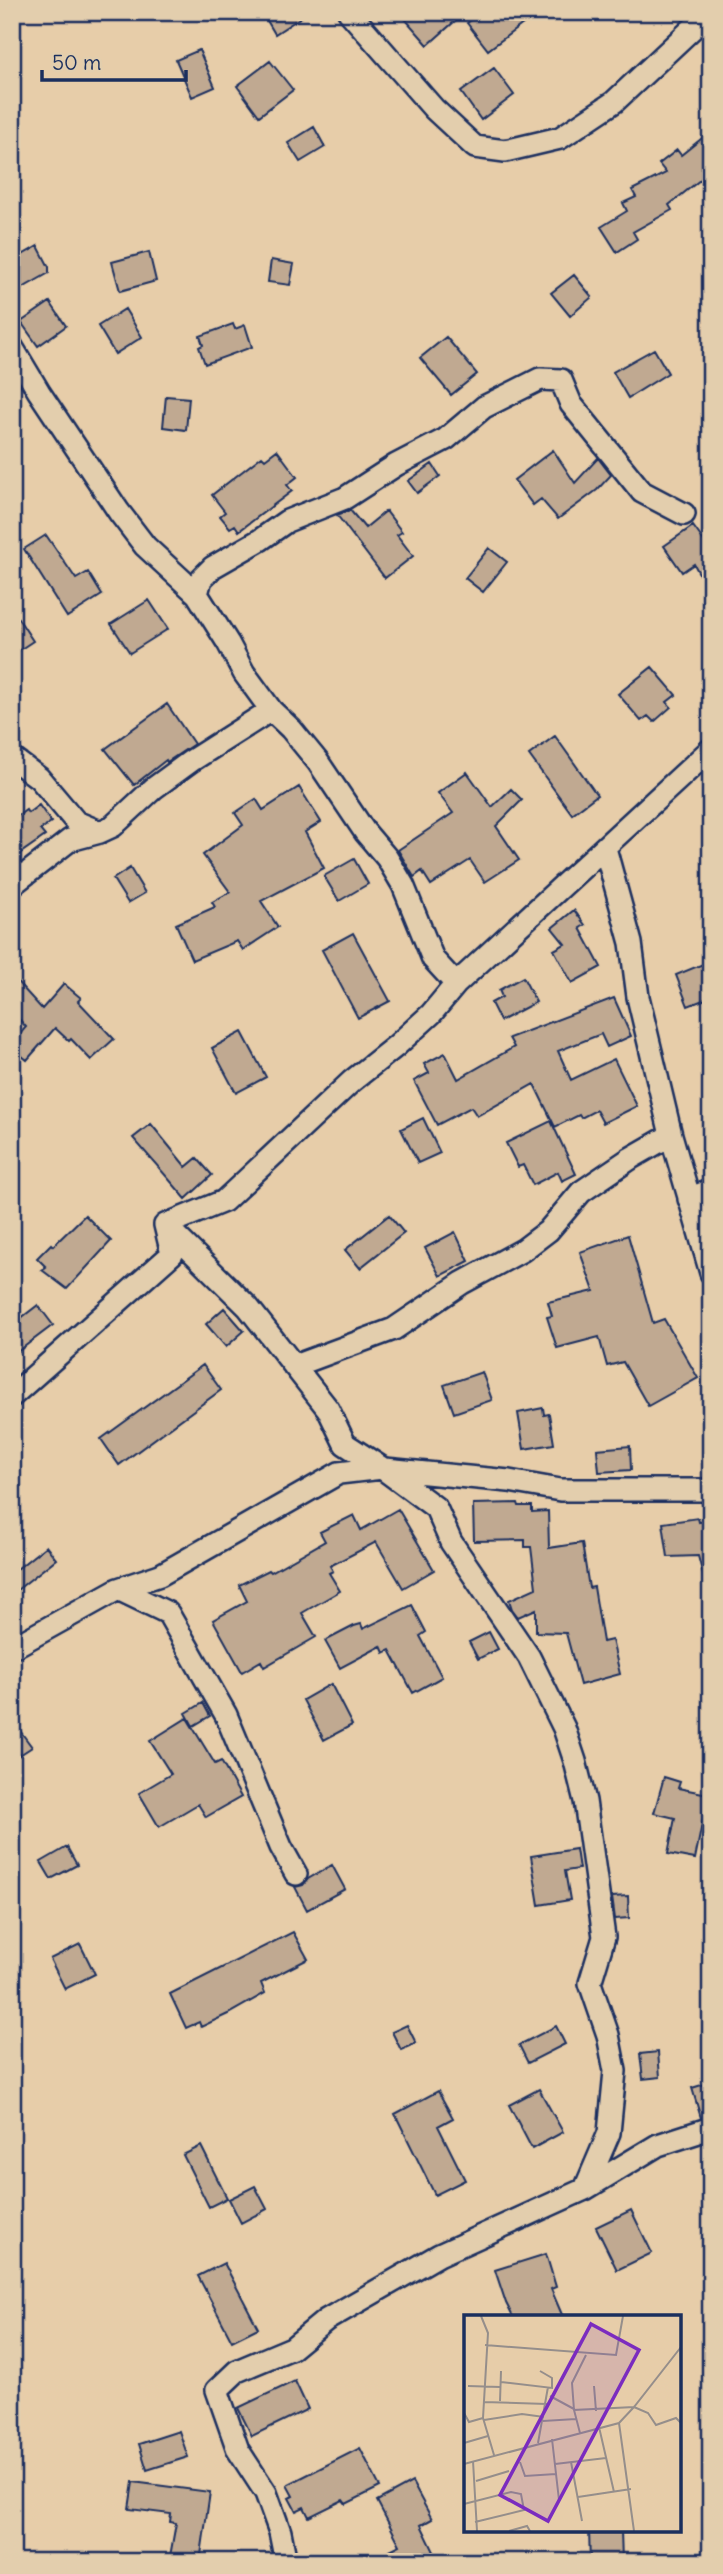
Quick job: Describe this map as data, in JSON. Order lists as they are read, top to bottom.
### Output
{
  "scale_bar": "50 m"
}
